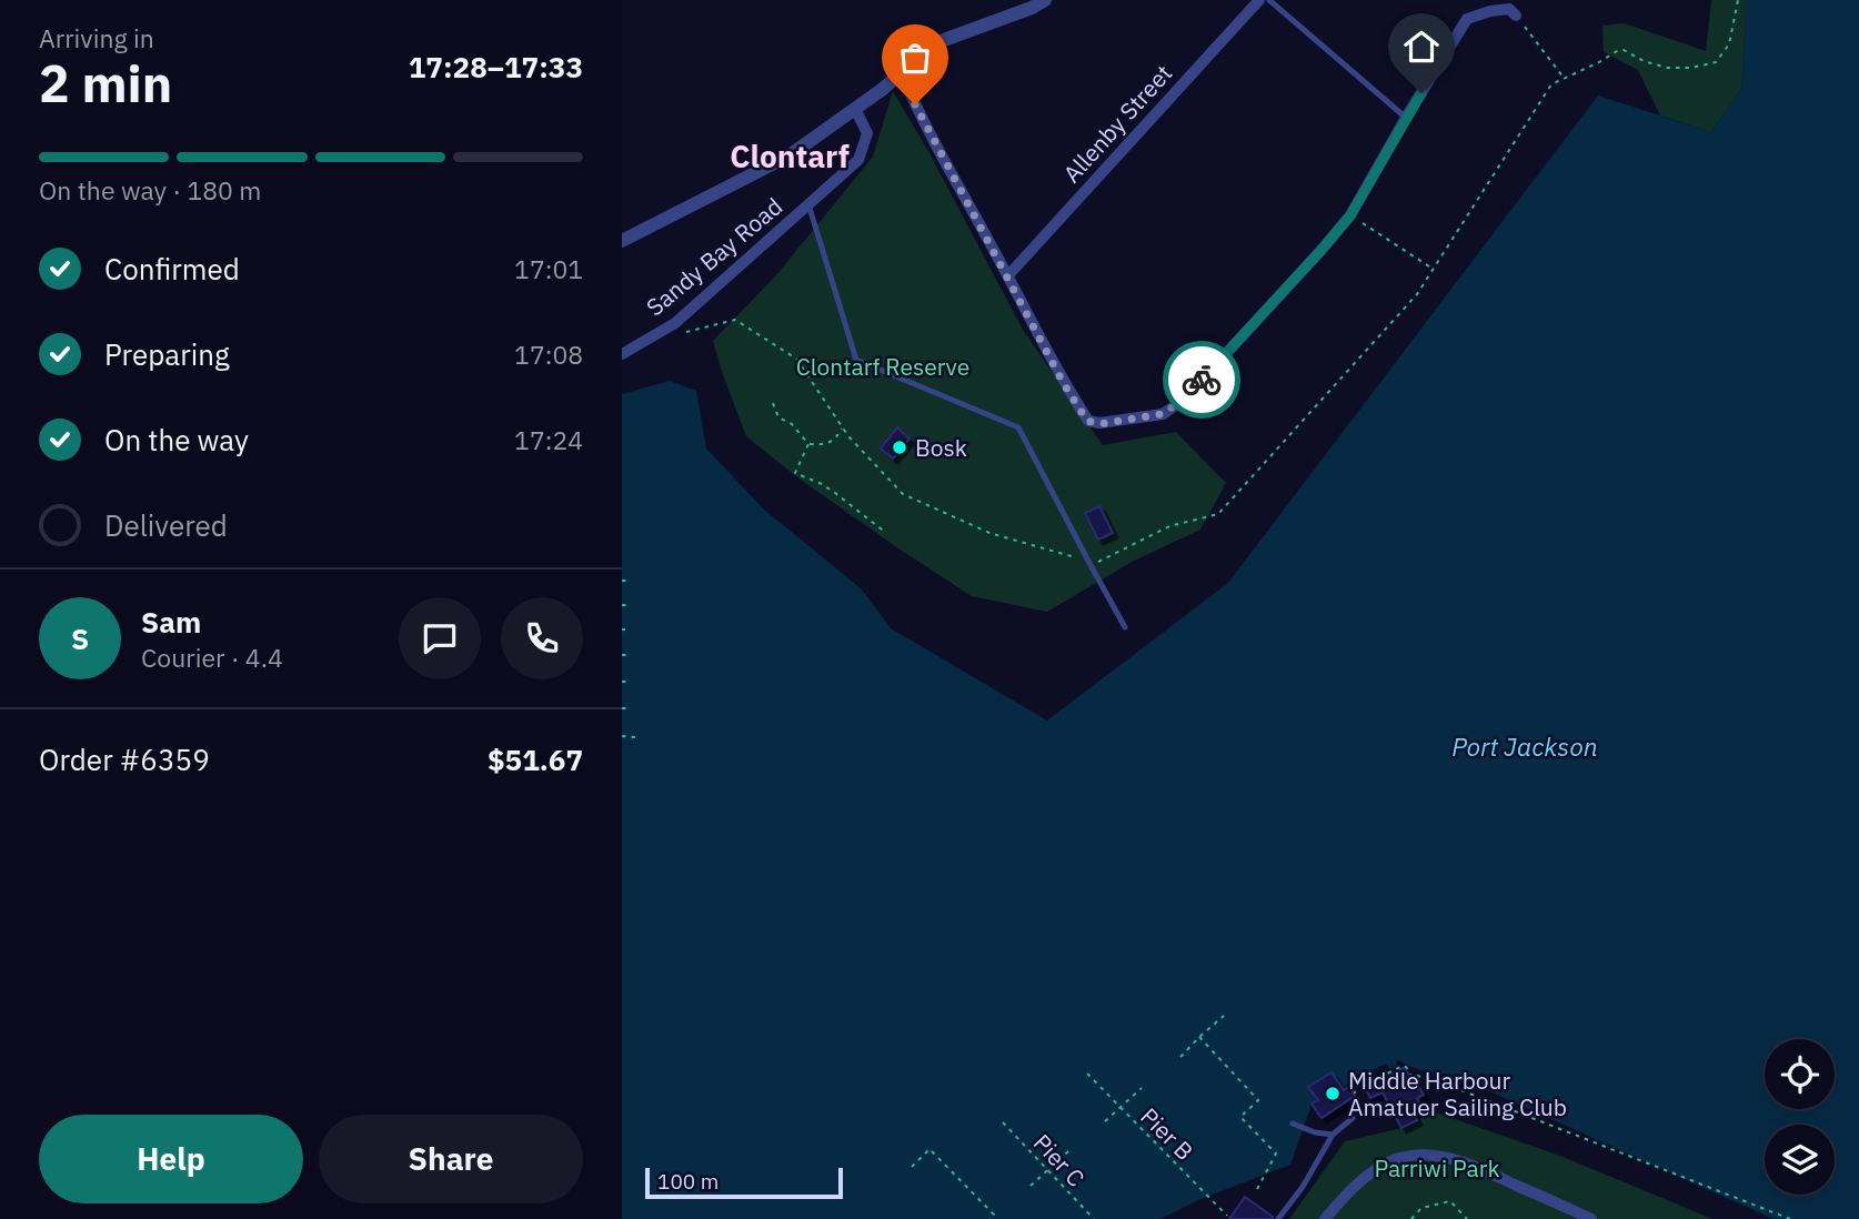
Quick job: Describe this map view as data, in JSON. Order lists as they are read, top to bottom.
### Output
{
  "streets": {
    "street": ["Allenby Street", "Sandy Bay Road"],
    "path": ["Pier B", "Pier C"]
  },
  "districts": ["Clontarf"],
  "water": ["Port Jackson"],
  "parks": ["Clontarf Reserve", "Parriwi Park"],
  "places": ["Bosk", "Middle Harbour Amatuer Sailing Club"],
  "scale_bar": "100 m",
  "page": {
    "heading": ["2 min", "Arriving in", "17:28–17:33"],
    "panel": [
      "Sam",
      "Courier · 4.4",
      "Order #6359",
      "$51.67"
    ],
    "bar": "On the way · 180 m",
    "list": [
      ["Confirmed", "17:01"],
      ["Preparing", "17:08"],
      ["On the way", "17:24"],
      "Delivered"
    ],
    "round": "S",
    "buttons": ["Help", "Share"],
    "scale": "100 m"
  }
}
